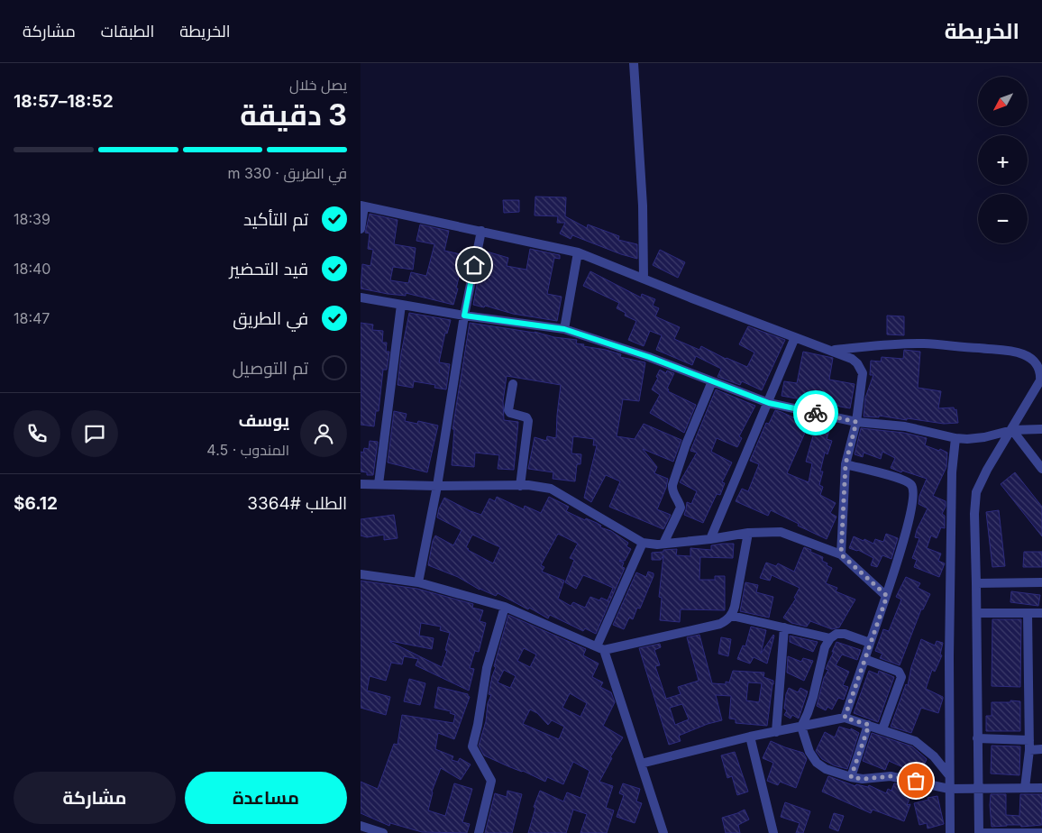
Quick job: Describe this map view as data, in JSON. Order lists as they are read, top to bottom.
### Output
{
  "north": "bottom left",
  "page": {
    "header": "الخريطة",
    "nav": ["الخريطة", "الطبقات", "مشاركة"],
    "heading": ["3 دقيقة", "يصل خلال", "18:52–18:57"],
    "panel": [
      "يوسف",
      "المندوب · 4.5",
      "الطلب #3364",
      "$6.12"
    ],
    "map_buttons": ["+", "−"],
    "bar": "في الطريق · 330 m",
    "list": [
      ["تم التأكيد", "18:39"],
      ["قيد التحضير", "18:40"],
      ["في الطريق", "18:47"],
      "تم التوصيل"
    ],
    "buttons": ["مساعدة", "مشاركة"]
  }
}
